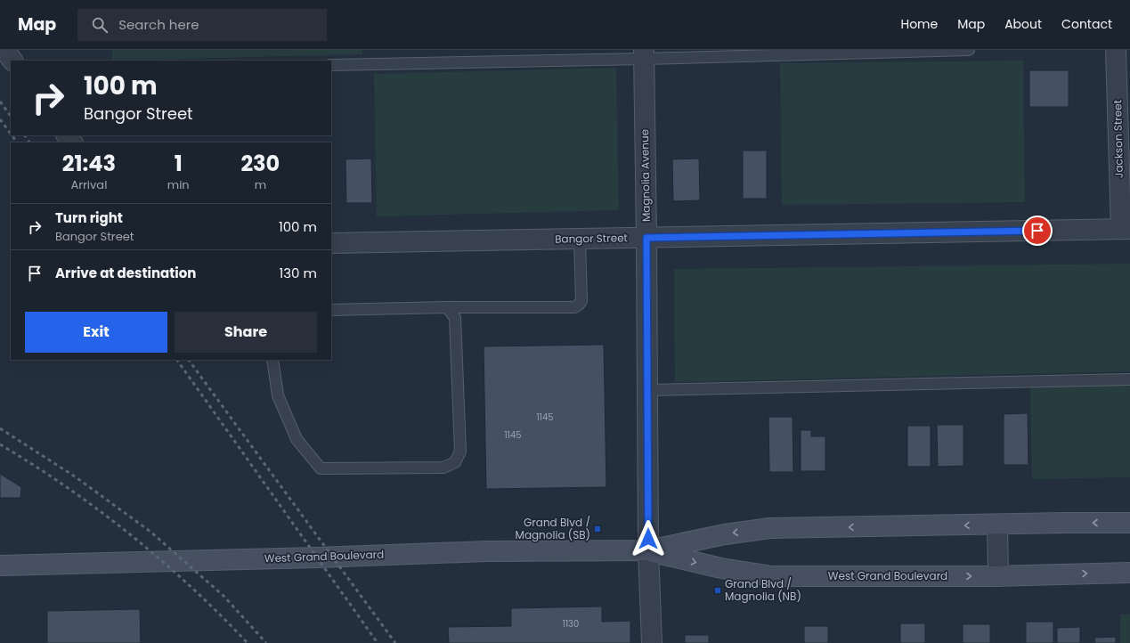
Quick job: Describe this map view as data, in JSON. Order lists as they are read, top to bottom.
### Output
{
  "streets": {
    "main road": ["West Grand Boulevard"],
    "street": ["Jackson Street", "Magnolia Avenue", "Bangor Street"]
  },
  "crossings": [
    ["Jackson Street", "Bangor Street"],
    ["Magnolia Avenue", "Bangor Street"],
    ["Magnolia Avenue", "West Grand Boulevard"]
  ],
  "places": {
    "transit": ["Grand Blvd / Magnolia (SB)", "Grand Blvd / Magnolia (NB)"]
  },
  "house_numbers": ["1145", "1145", "1130"],
  "page": {
    "header": "Map",
    "search": "Search here",
    "nav": [
      "Home",
      "Map",
      "About",
      "Contact"
    ],
    "turn": ["100 m", "Bangor Street"],
    "eta": [
      "21:43",
      "Arrival",
      "1",
      "min",
      "230",
      "m"
    ],
    "list": [
      {
        "name": "Turn right",
        "note": "Bangor Street",
        "value": "100 m"
      },
      {
        "name": "Arrive at destination",
        "value": "130 m"
      }
    ],
    "buttons": ["Exit", "Share"]
  }
}
